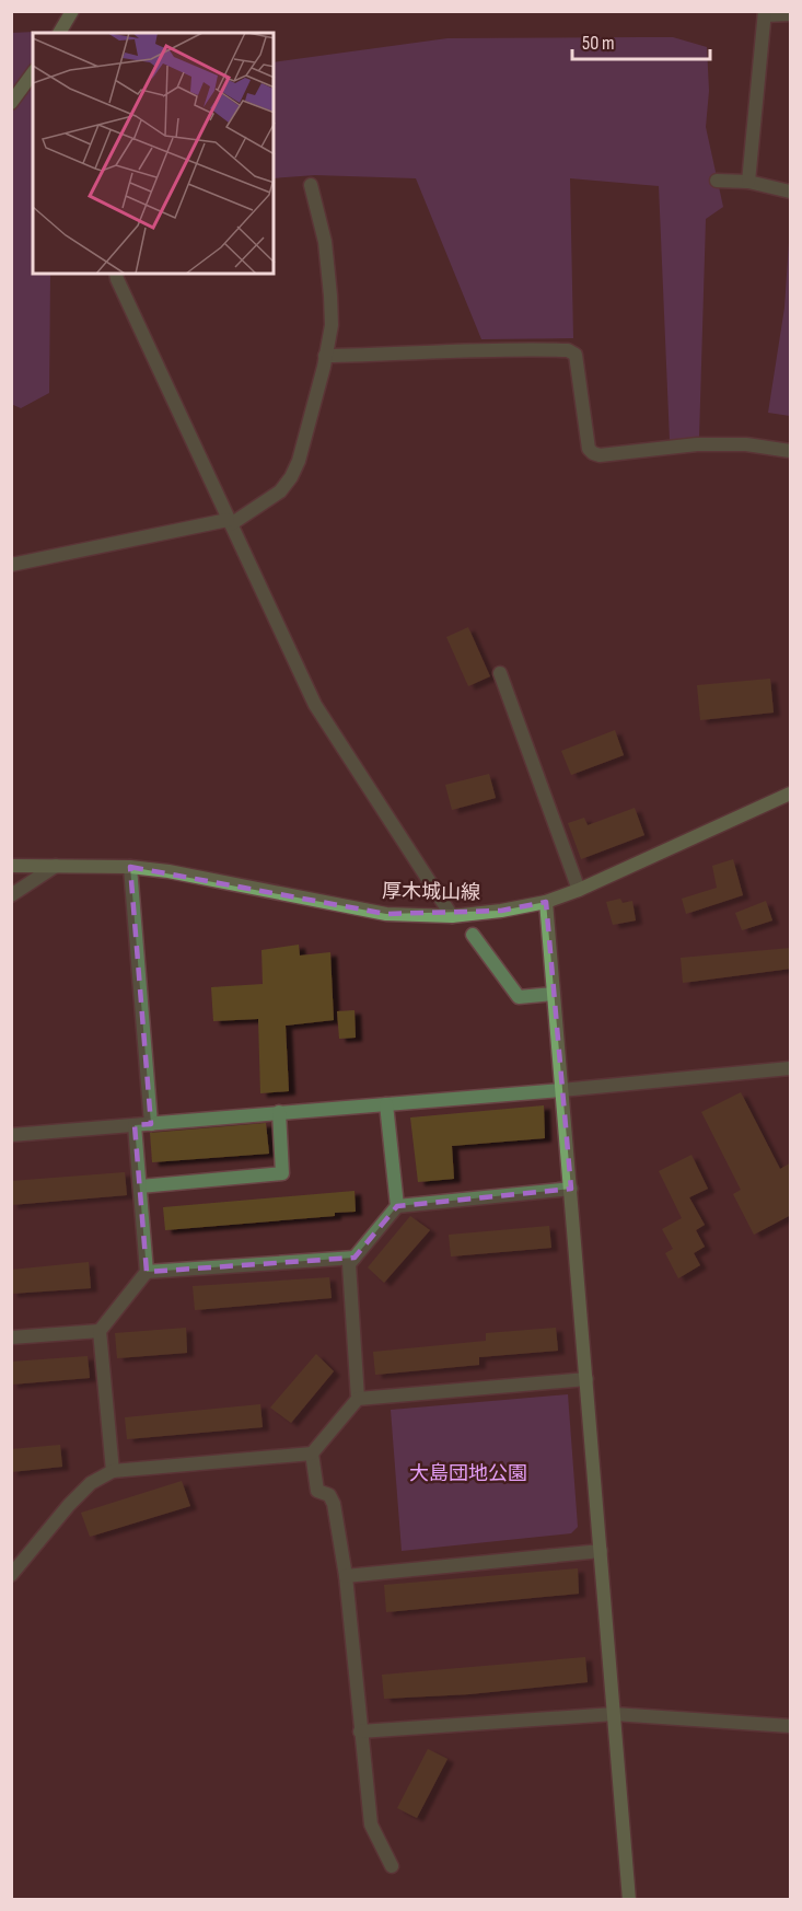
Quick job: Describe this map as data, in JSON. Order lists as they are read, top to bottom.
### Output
{
  "streets": {
    "street": ["厚木城山線"]
  },
  "parks": ["大島団地公園"],
  "scale_bar": "50 m"
}
